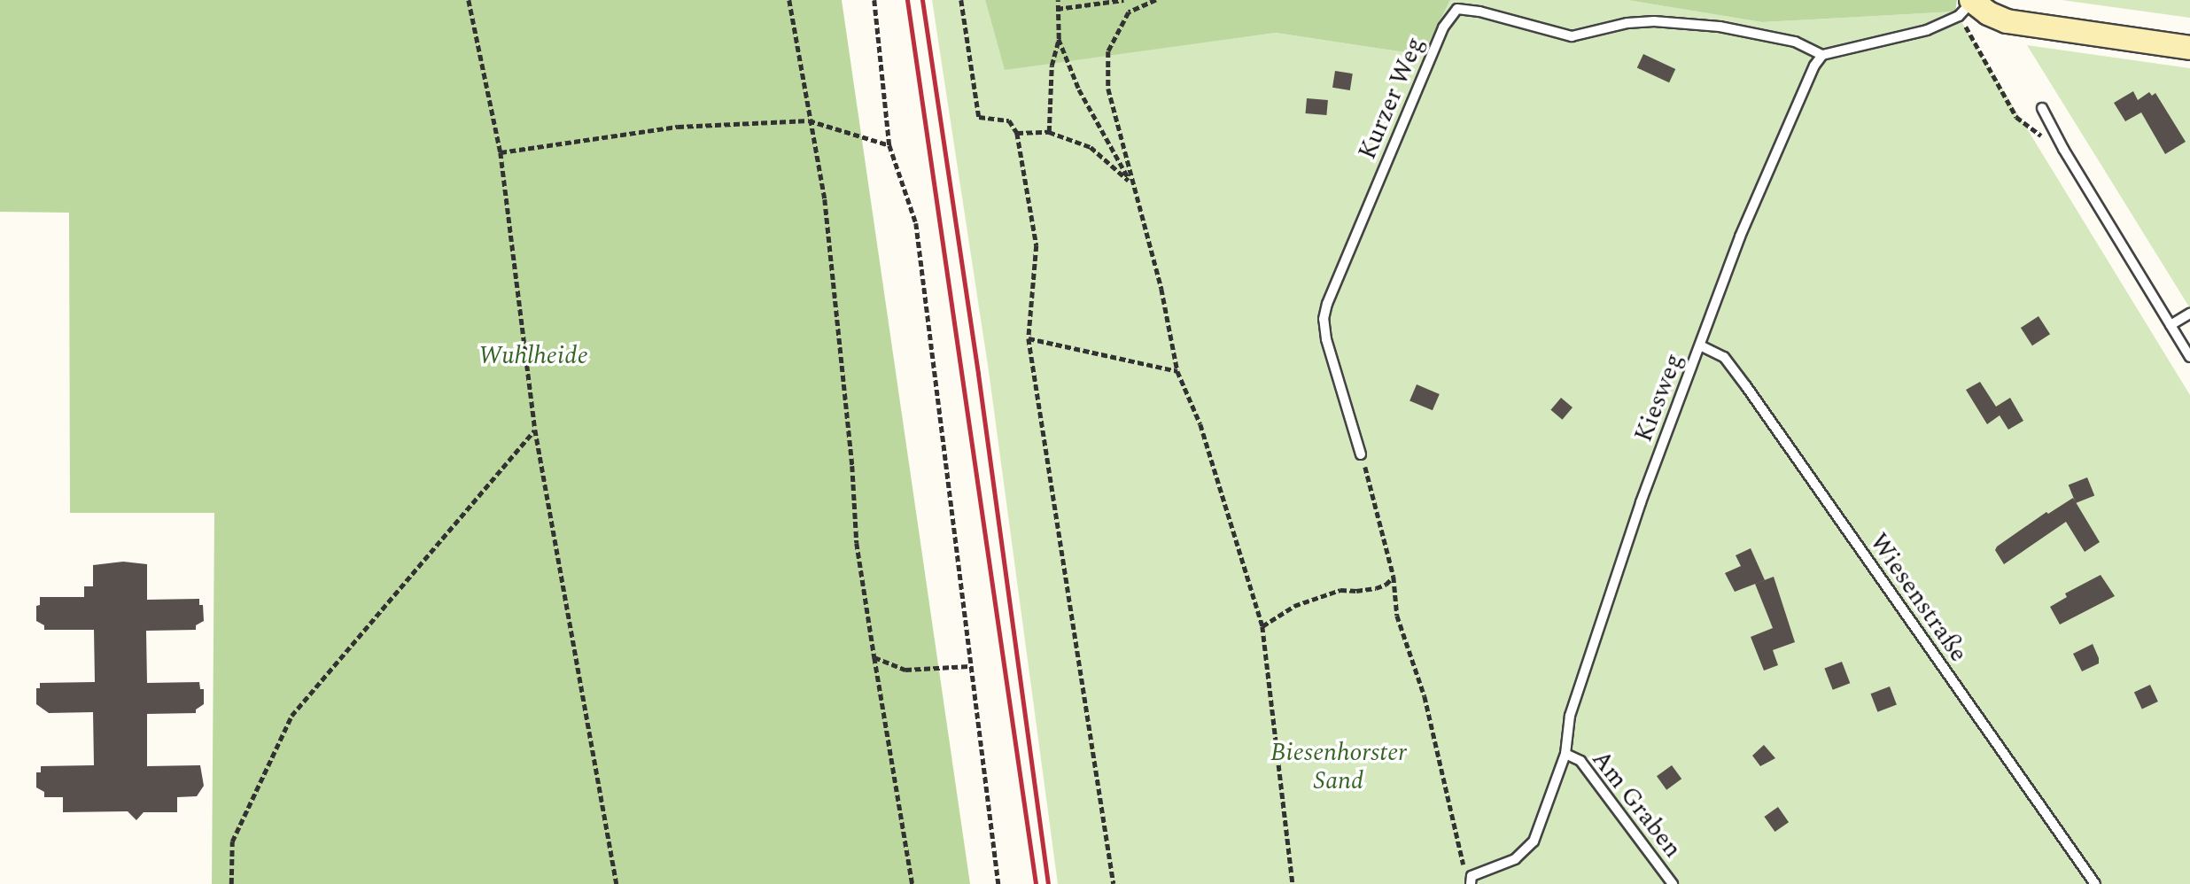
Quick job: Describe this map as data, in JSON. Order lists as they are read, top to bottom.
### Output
{
  "streets": {
    "lane": [
      "Kurzer Weg",
      "Kiesweg",
      "Wiesenstraße",
      "Am Graben"
    ]
  },
  "crossings": [
    ["Kurzer Weg", "Kiesweg"],
    ["Kiesweg", "Wiesenstraße"],
    ["Kiesweg", "Am Graben"]
  ],
  "parks": ["Wuhlheide", "Biesenhorster Sand"]
}
